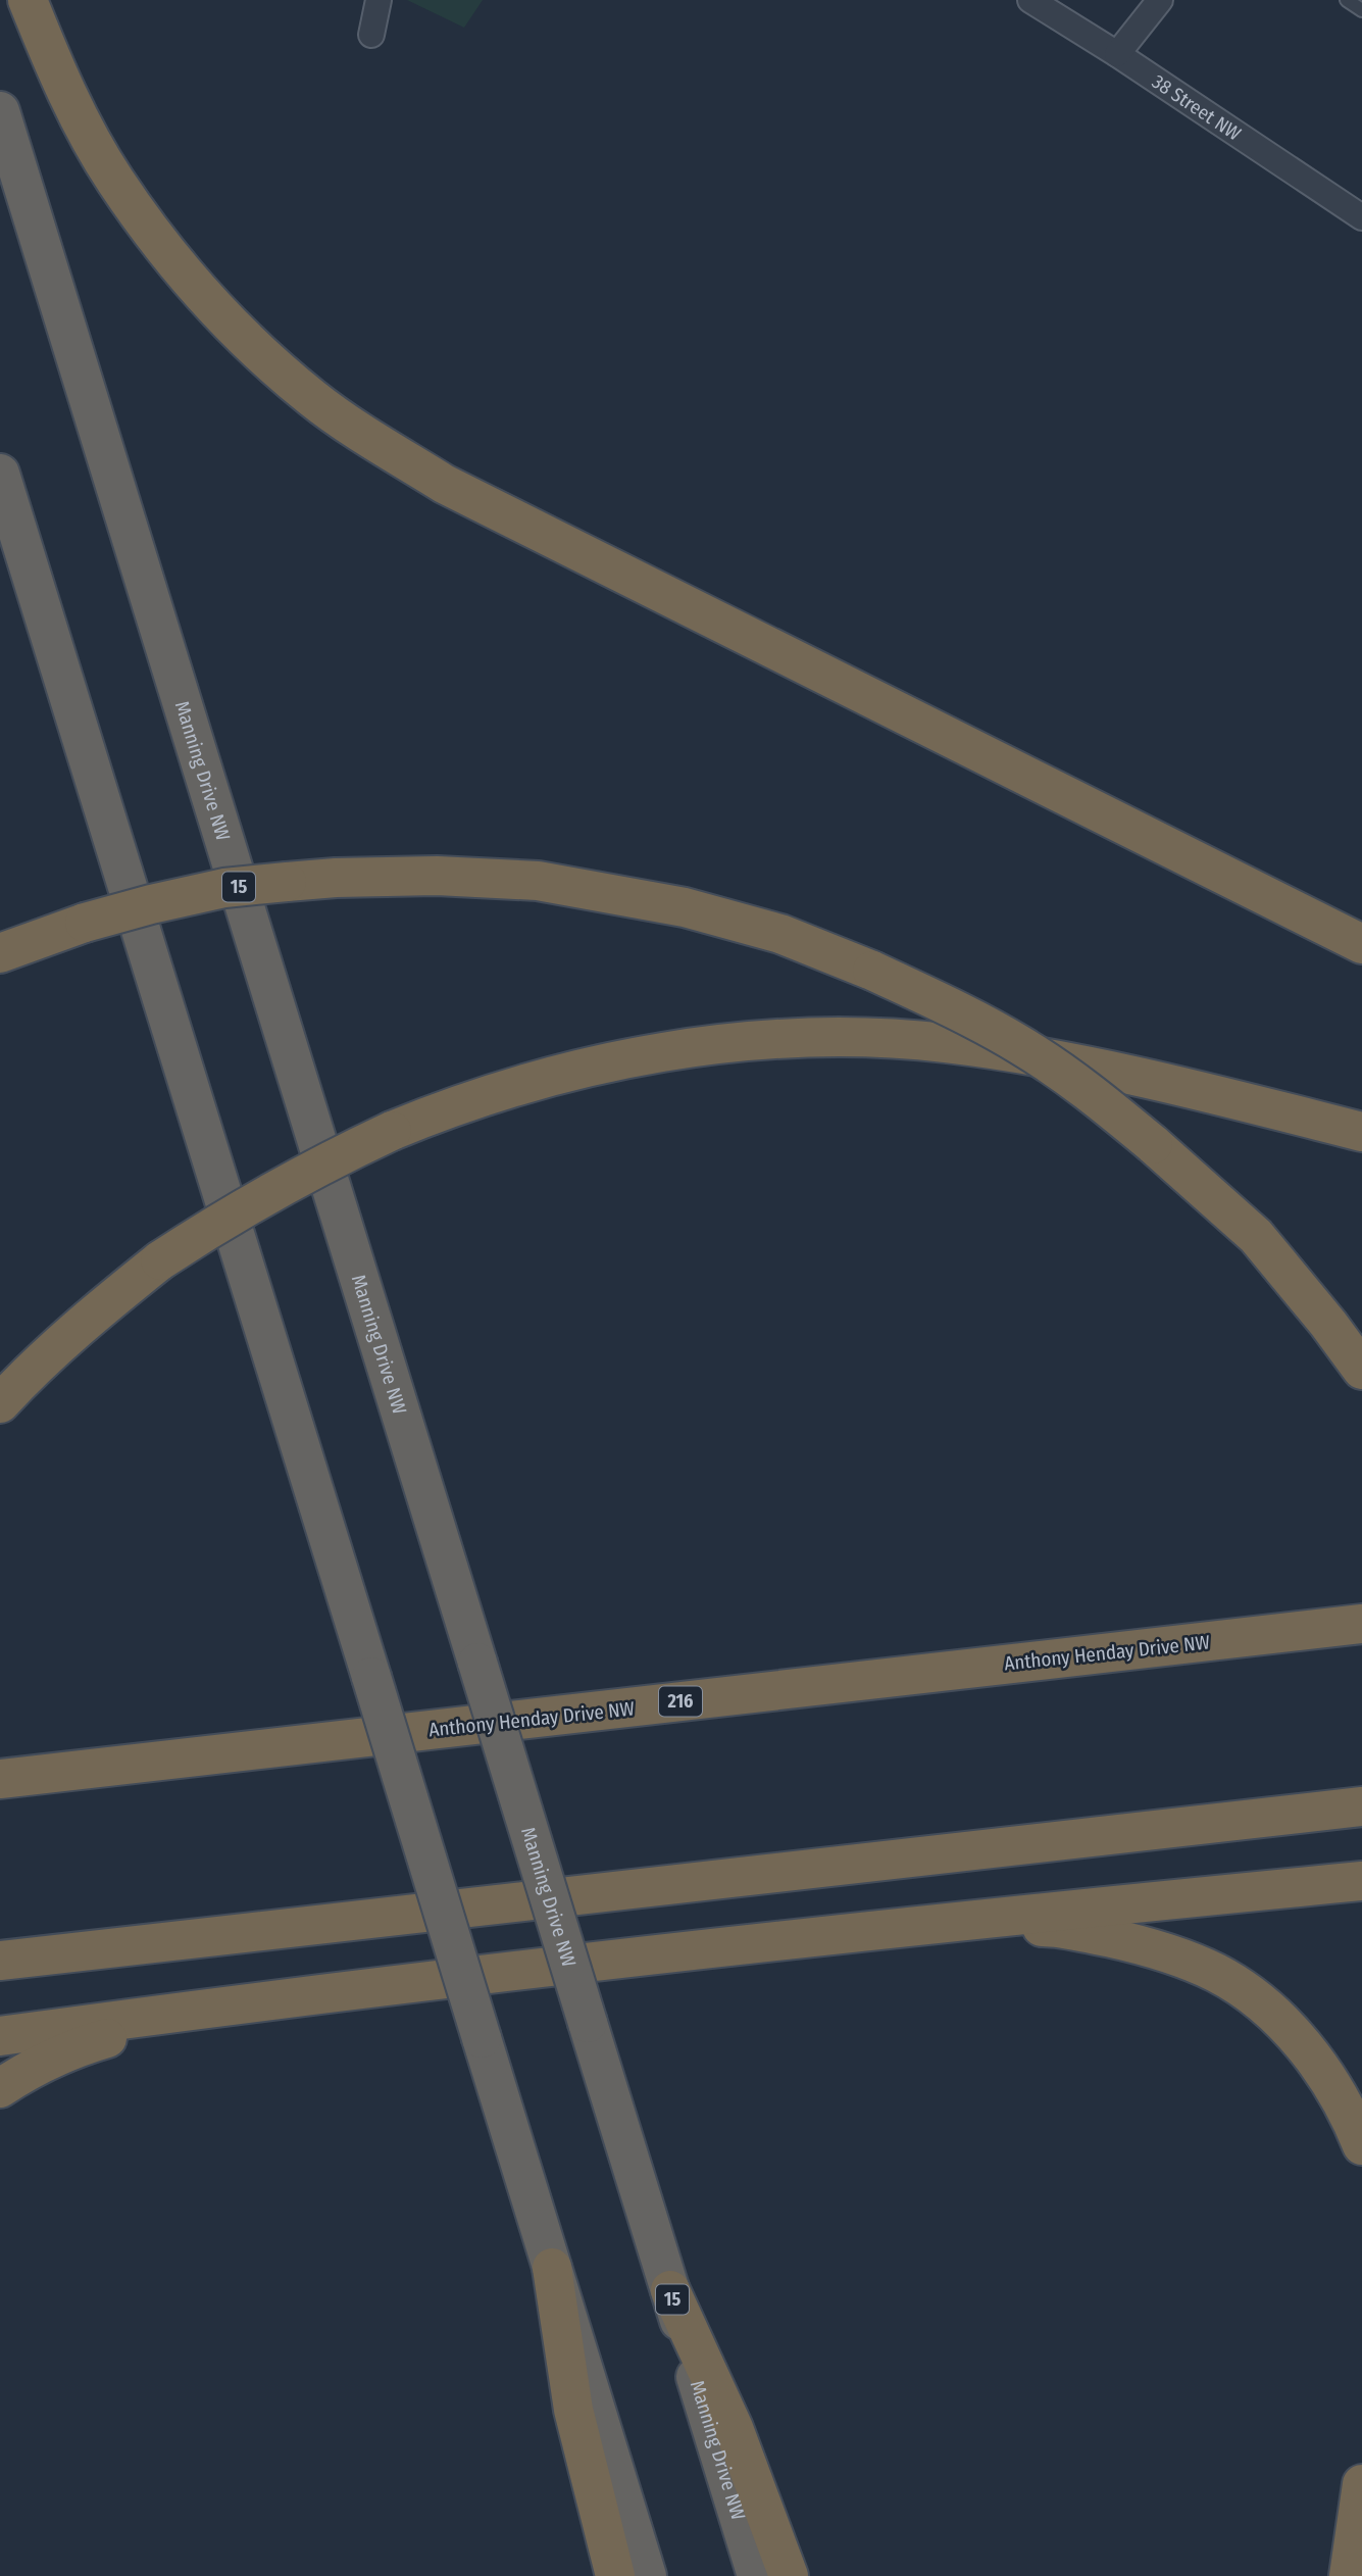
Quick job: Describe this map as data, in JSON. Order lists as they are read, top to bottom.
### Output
{
  "streets": {
    "highway": [
      "Manning Drive NW",
      "15",
      "Anthony Henday Drive NW",
      "216"
    ],
    "street": ["38 Street NW"]
  }
}
